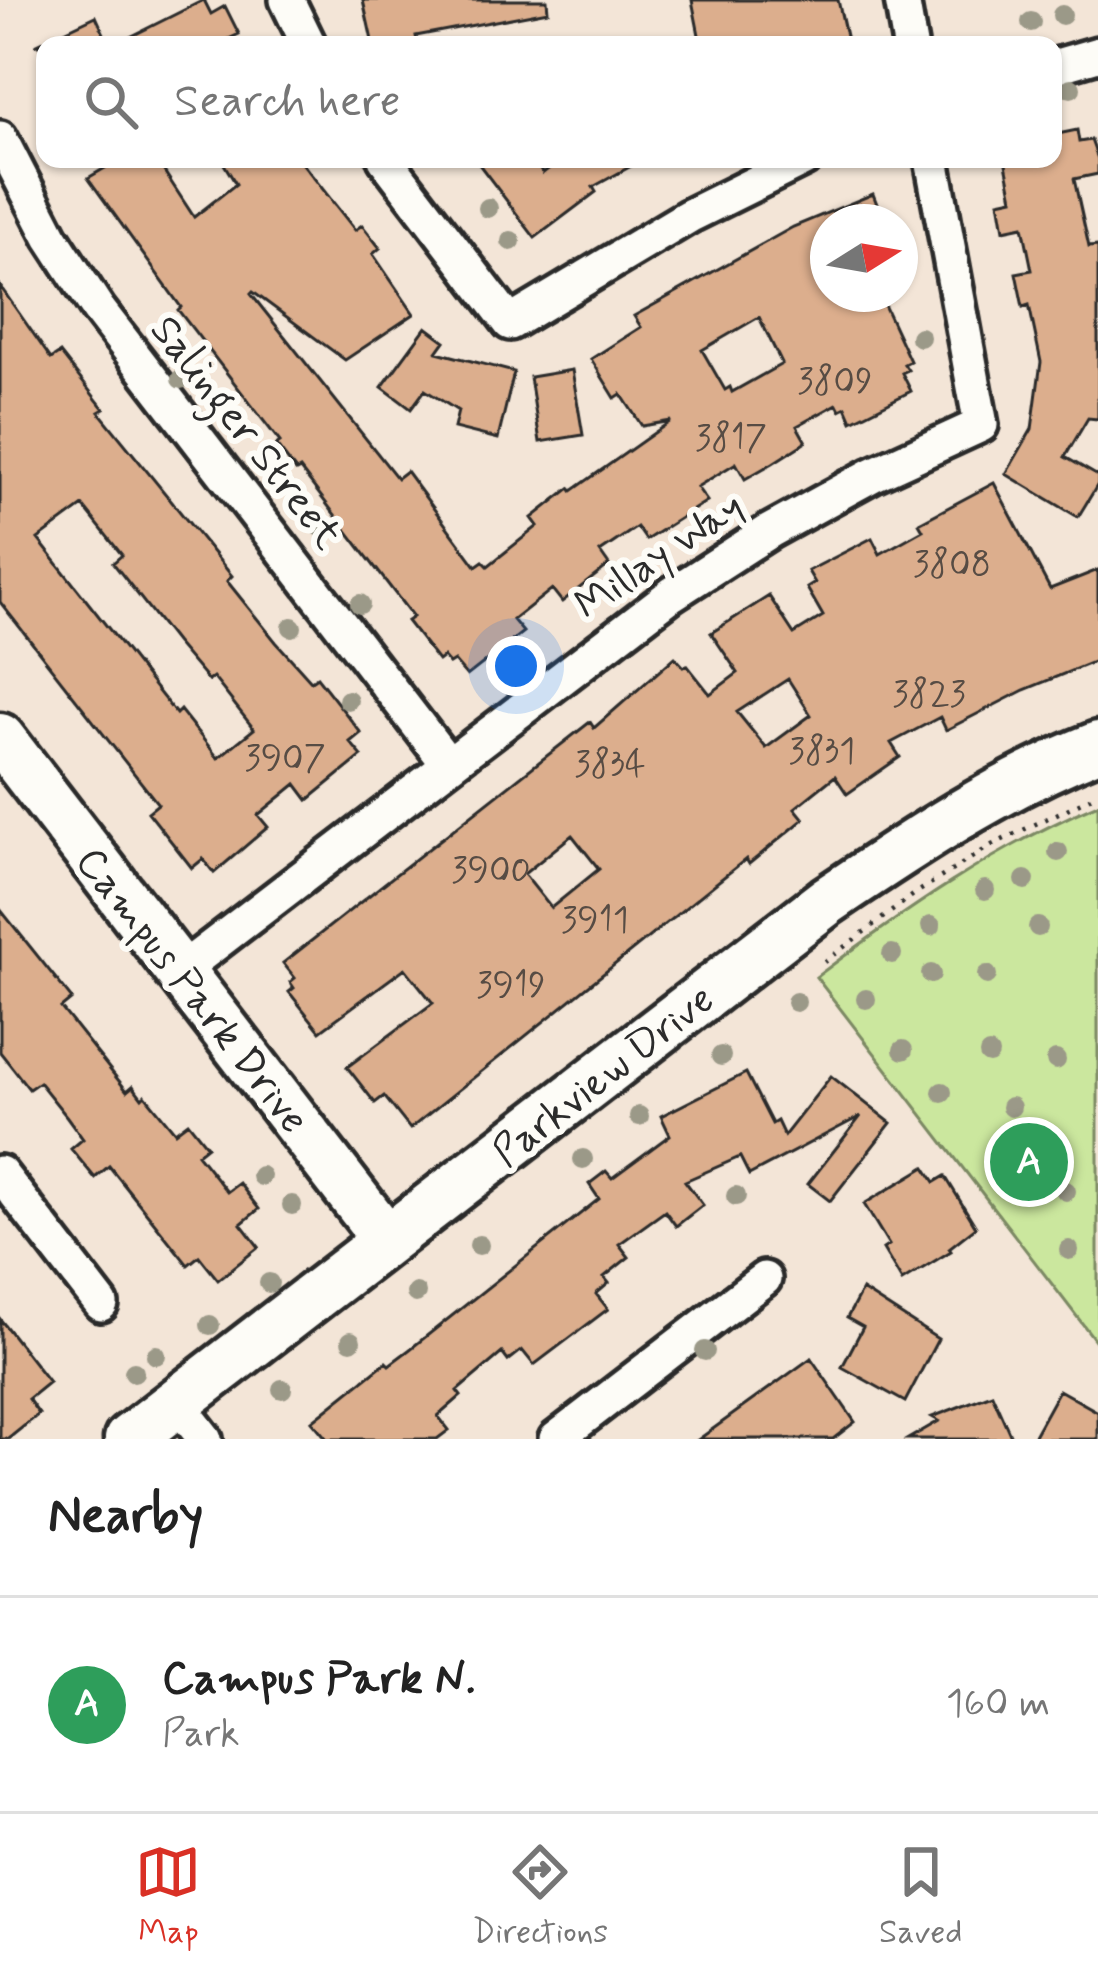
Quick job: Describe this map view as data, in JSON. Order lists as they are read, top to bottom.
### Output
{
  "streets": {
    "street": [
      "Salinger Street",
      "Millay Way",
      "Campus Park Drive",
      "Parkview Drive"
    ]
  },
  "crossings": [
    ["Salinger Street", "Millay Way"],
    ["Millay Way", "Campus Park Drive"],
    ["Campus Park Drive", "Parkview Drive"]
  ],
  "house_numbers": [
    "3809",
    "3817",
    "3808",
    "3823",
    "3831",
    "3907",
    "3834",
    "3900",
    "3911",
    "3919"
  ],
  "north": "right",
  "page": {
    "search": "Search here",
    "pins": "A",
    "heading": "Nearby",
    "list": [
      {
        "mark": "A",
        "name": "Campus Park N.",
        "note": "Park",
        "value": "160 m"
      }
    ],
    "nav": ["Map", "Directions", "Saved"]
  }
}
